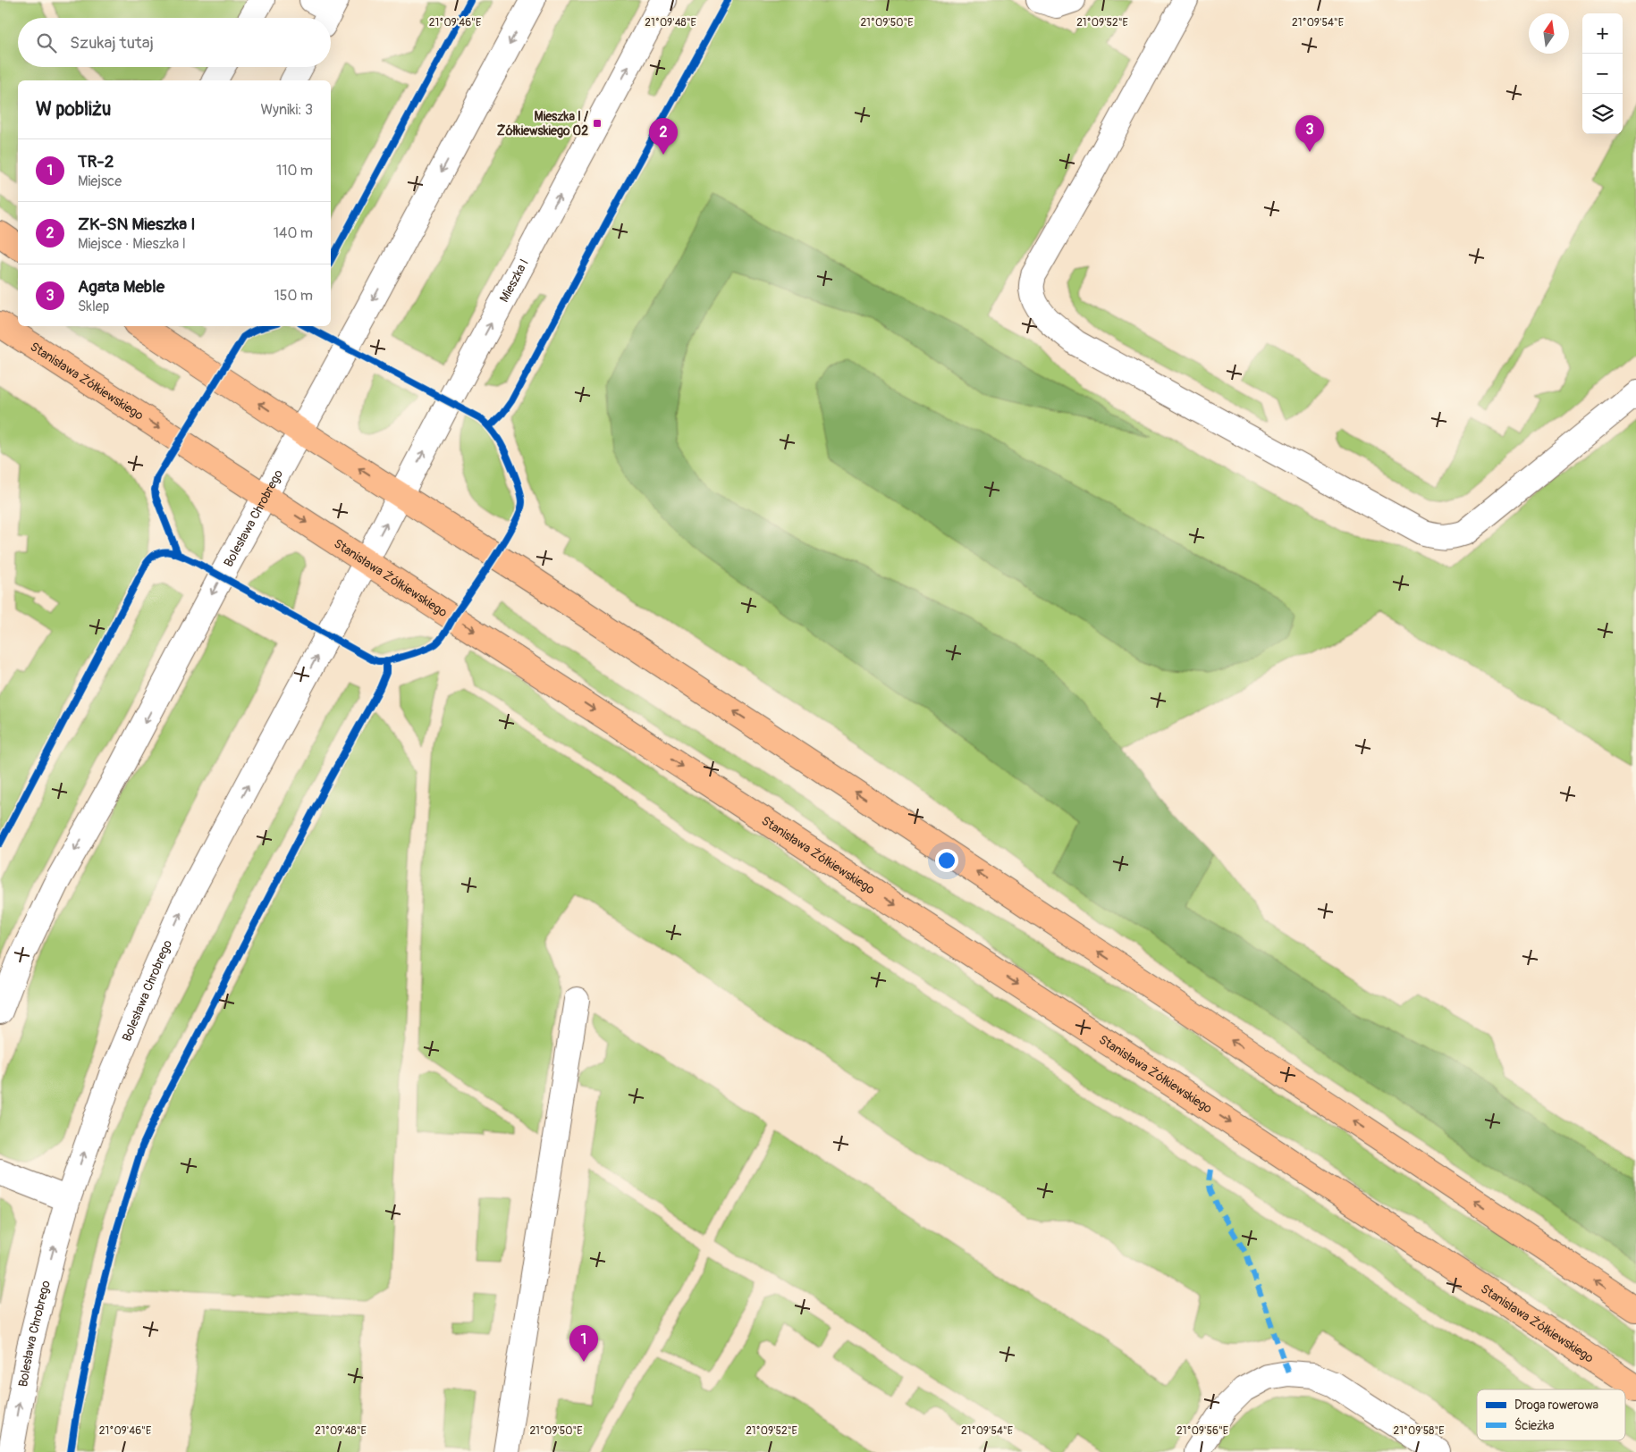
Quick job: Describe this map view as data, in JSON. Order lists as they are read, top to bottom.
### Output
{
  "streets": {
    "main road": ["Stanisława Żółkiewskiego"],
    "street": ["Mieszka I", "Bolesława Chrobrego"]
  },
  "crossings": [
    ["Mieszka I", "Stanisława Żółkiewskiego"],
    ["Mieszka I", "Bolesława Chrobrego"],
    ["Stanisława Żółkiewskiego", "Bolesława Chrobrego"]
  ],
  "places": {
    "transit": ["Mieszka I / Żółkiewskiego 02"]
  },
  "legend": ["Droga rowerowa", "Ścieżka"],
  "north": "top",
  "page": {
    "map_buttons": ["+", "−"],
    "search": "Szukaj tutaj",
    "heading": ["W pobliżu", "Wyniki: 3"],
    "pins": ["3", "2", "1"],
    "list": [
      {
        "mark": "1",
        "name": "TR-2",
        "note": "Miejsce",
        "value": "110 m"
      },
      {
        "mark": "2",
        "name": "ZK-SN Mieszka I",
        "note": "Miejsce · Mieszka I",
        "value": "140 m"
      },
      {
        "mark": "3",
        "name": "Agata Meble",
        "note": "Sklep",
        "value": "150 m"
      }
    ]
  },
  "coordinates": [
    "21°09'46\"E",
    "21°09'48\"E",
    "21°09'50\"E",
    "21°09'52\"E",
    "21°09'54\"E",
    "21°09'56\"E",
    "21°09'58\"E"
  ]
}
